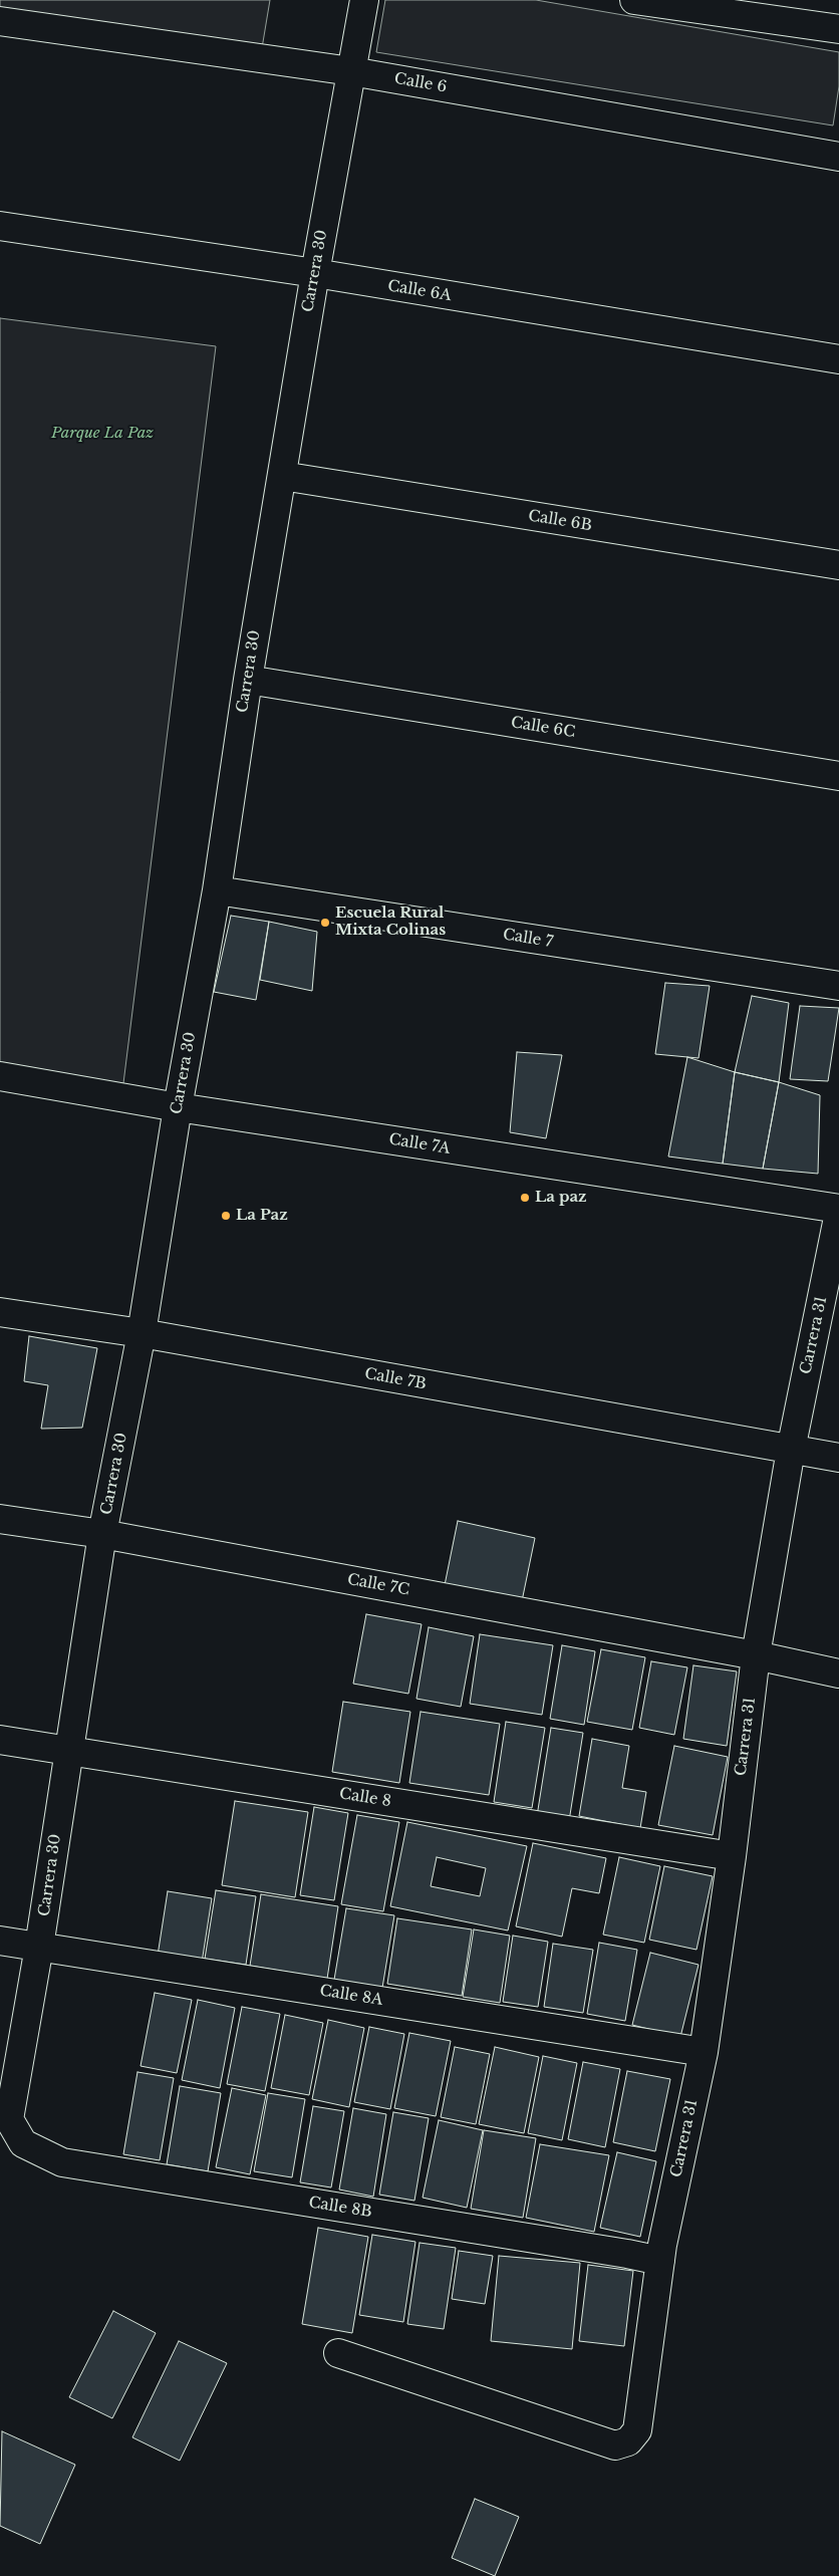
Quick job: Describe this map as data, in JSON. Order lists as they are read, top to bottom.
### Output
{
  "streets": {
    "street": [
      "Calle 6",
      "Carrera 30",
      "Calle 6A",
      "Calle 6B",
      "Calle 6C",
      "Calle 7",
      "Calle 7A",
      "Carrera 31",
      "Calle 7B",
      "Calle 7C",
      "Calle 8",
      "Calle 8A",
      "Calle 8B"
    ]
  },
  "crossings": [
    ["Calle 6", "Carrera 30"],
    ["Carrera 30", "Calle 6A"],
    ["Carrera 30", "Calle 6B"],
    ["Carrera 30", "Calle 6C"],
    ["Carrera 30", "Calle 7"],
    ["Carrera 30", "Calle 7A"],
    ["Carrera 30", "Calle 7B"],
    ["Carrera 30", "Calle 7C"],
    ["Carrera 30", "Calle 8"],
    ["Carrera 30", "Calle 8A"],
    ["Carrera 30", "Calle 8B"],
    ["Carrera 31", "Calle 7B"],
    ["Carrera 31", "Calle 7C"],
    ["Carrera 31", "Calle 8"],
    ["Carrera 31", "Calle 8A"],
    ["Carrera 31", "Calle 8B"]
  ],
  "parks": ["Parque La Paz"],
  "places": ["Escuela Rural Mixta Colinas", "La paz", "La Paz"]
}
